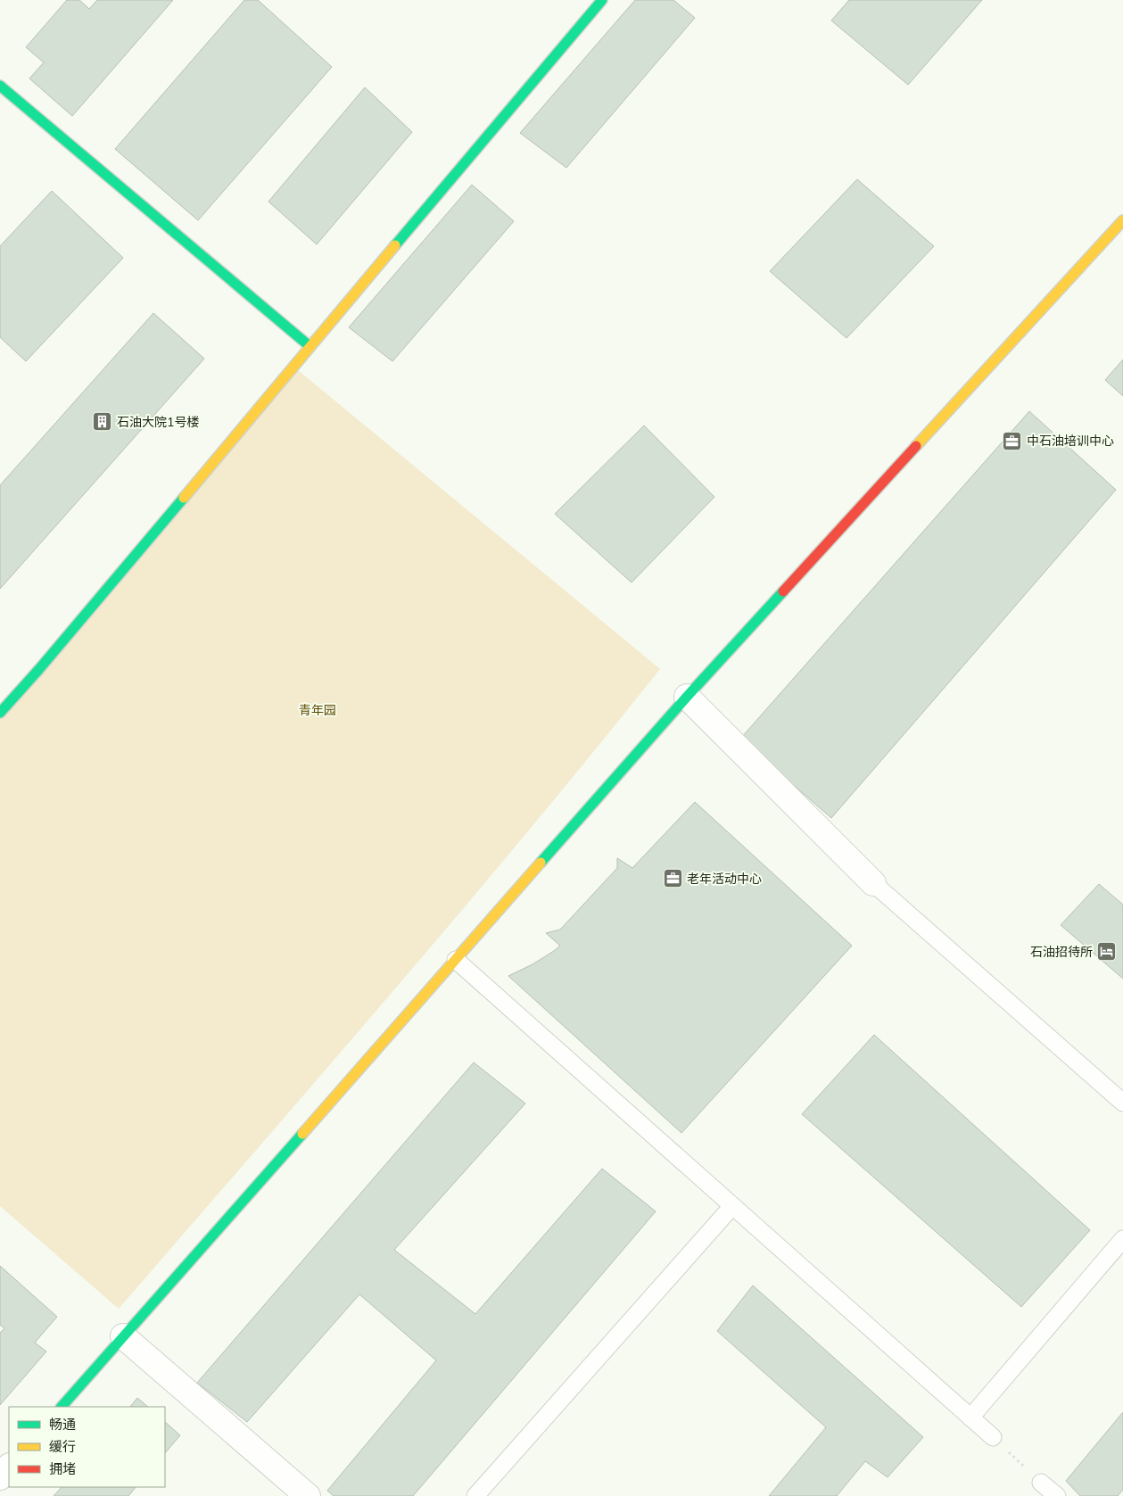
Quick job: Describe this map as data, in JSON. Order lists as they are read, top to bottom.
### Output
{
  "parks": ["青年园"],
  "places": {
    "building": ["石油大院1号楼"],
    "office": ["中石油培训中心", "老年活动中心"],
    "hotel": ["石油招待所"]
  },
  "legend": ["畅通", "缓行", "拥堵"]
}
